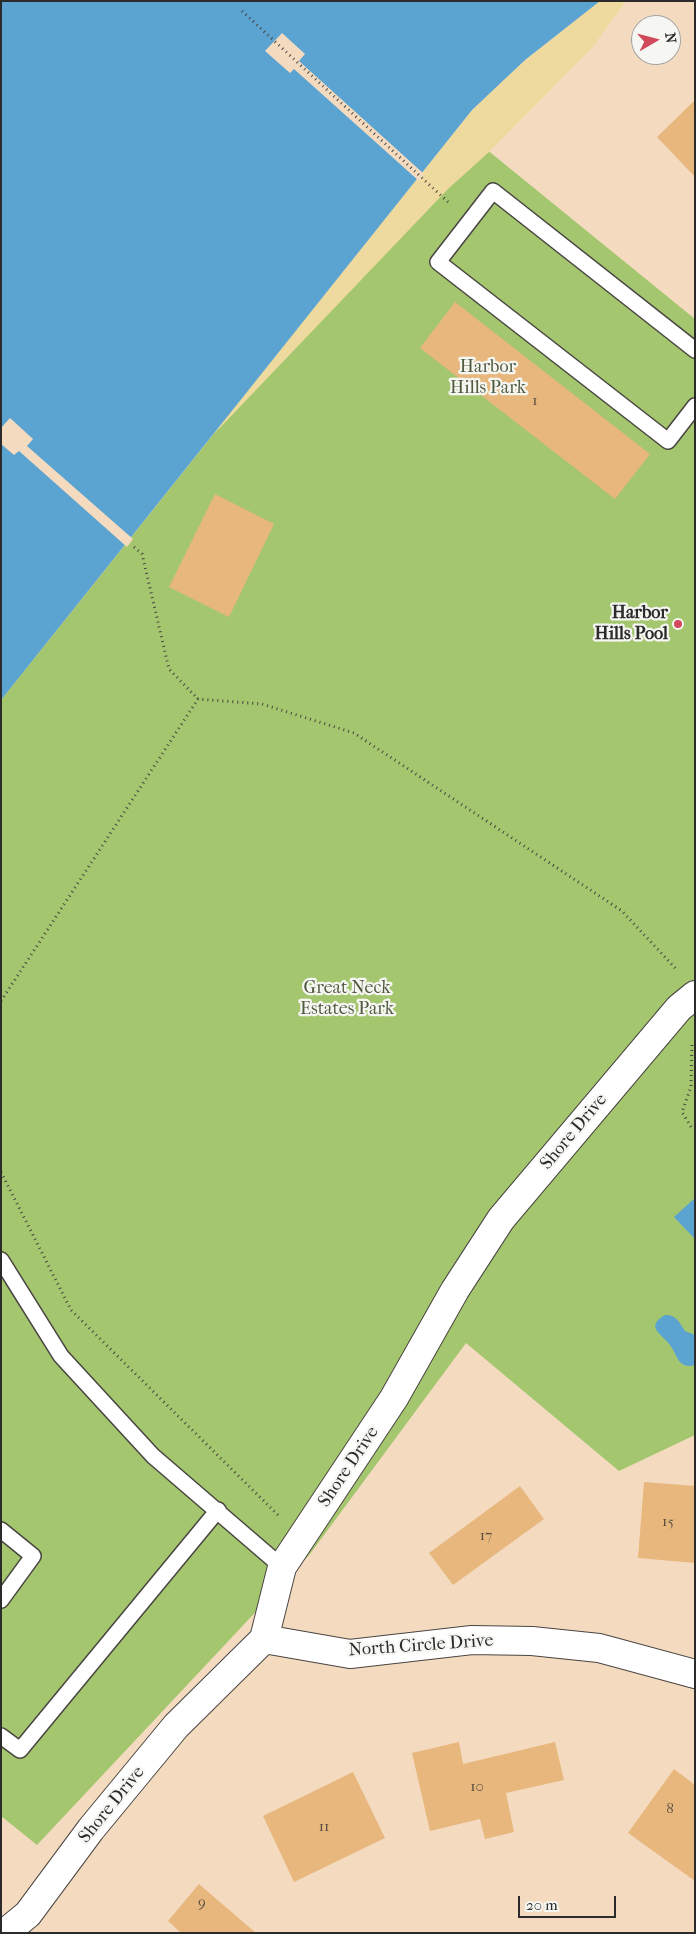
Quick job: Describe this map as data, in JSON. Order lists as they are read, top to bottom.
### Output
{
  "streets": {
    "street": ["Shore Drive", "North Circle Drive"]
  },
  "crossings": [
    ["Shore Drive", "North Circle Drive"]
  ],
  "parks": ["Harbor Hills Park", "Great Neck Estates Park"],
  "places": ["Harbor Hills Pool"],
  "house_numbers": [
    "1",
    "15",
    "17",
    "10",
    "8",
    "11",
    "9"
  ],
  "scale_bar": "20 m",
  "north": "right"
}
